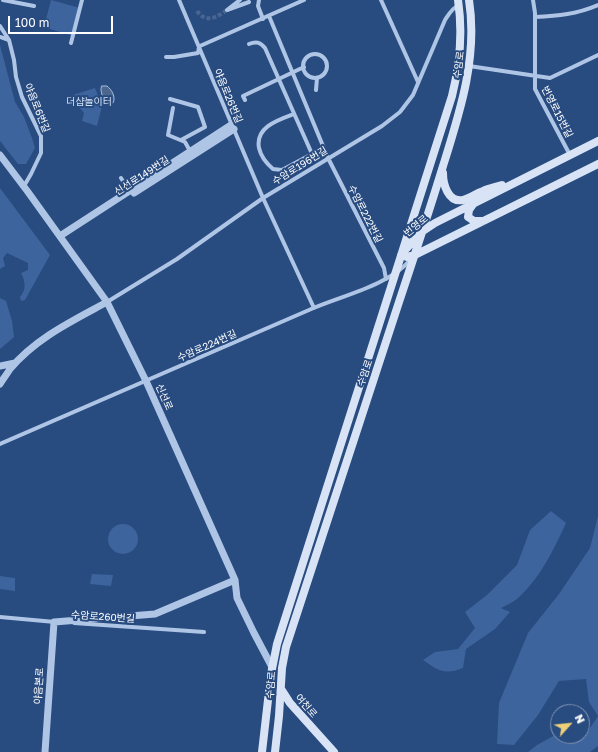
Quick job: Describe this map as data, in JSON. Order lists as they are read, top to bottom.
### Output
{
  "streets": {
    "main road": ["수암로", "번영로", "여천로"],
    "street": [
      "야음로26번길",
      "야음로6번길",
      "번영로15번길",
      "수암로196번길",
      "신선로149번길",
      "수암로222번길",
      "수암로224번길",
      "신선로",
      "수암로260번길",
      "야음본로"
    ]
  },
  "crossings": [
    ["수암로", "수암로196번길"],
    ["수암로", "번영로"],
    ["수암로", "수암로224번길"],
    ["수암로", "신선로"],
    ["수암로", "여천로"],
    ["야음로26번길", "수암로196번길"],
    ["야음로26번길", "신선로149번길"],
    ["야음로26번길", "수암로224번길"],
    ["야음로6번길", "신선로"],
    ["번영로15번길", "번영로"],
    ["수암로196번길", "수암로222번길"],
    ["수암로196번길", "신선로"],
    ["신선로149번길", "신선로"],
    ["수암로222번길", "수암로224번길"],
    ["수암로224번길", "신선로"],
    ["신선로", "여천로"],
    ["수암로260번길", "야음본로"]
  ],
  "parks": ["더샵놀이터"],
  "scale_bar": "100 m",
  "north": "top right"
}
